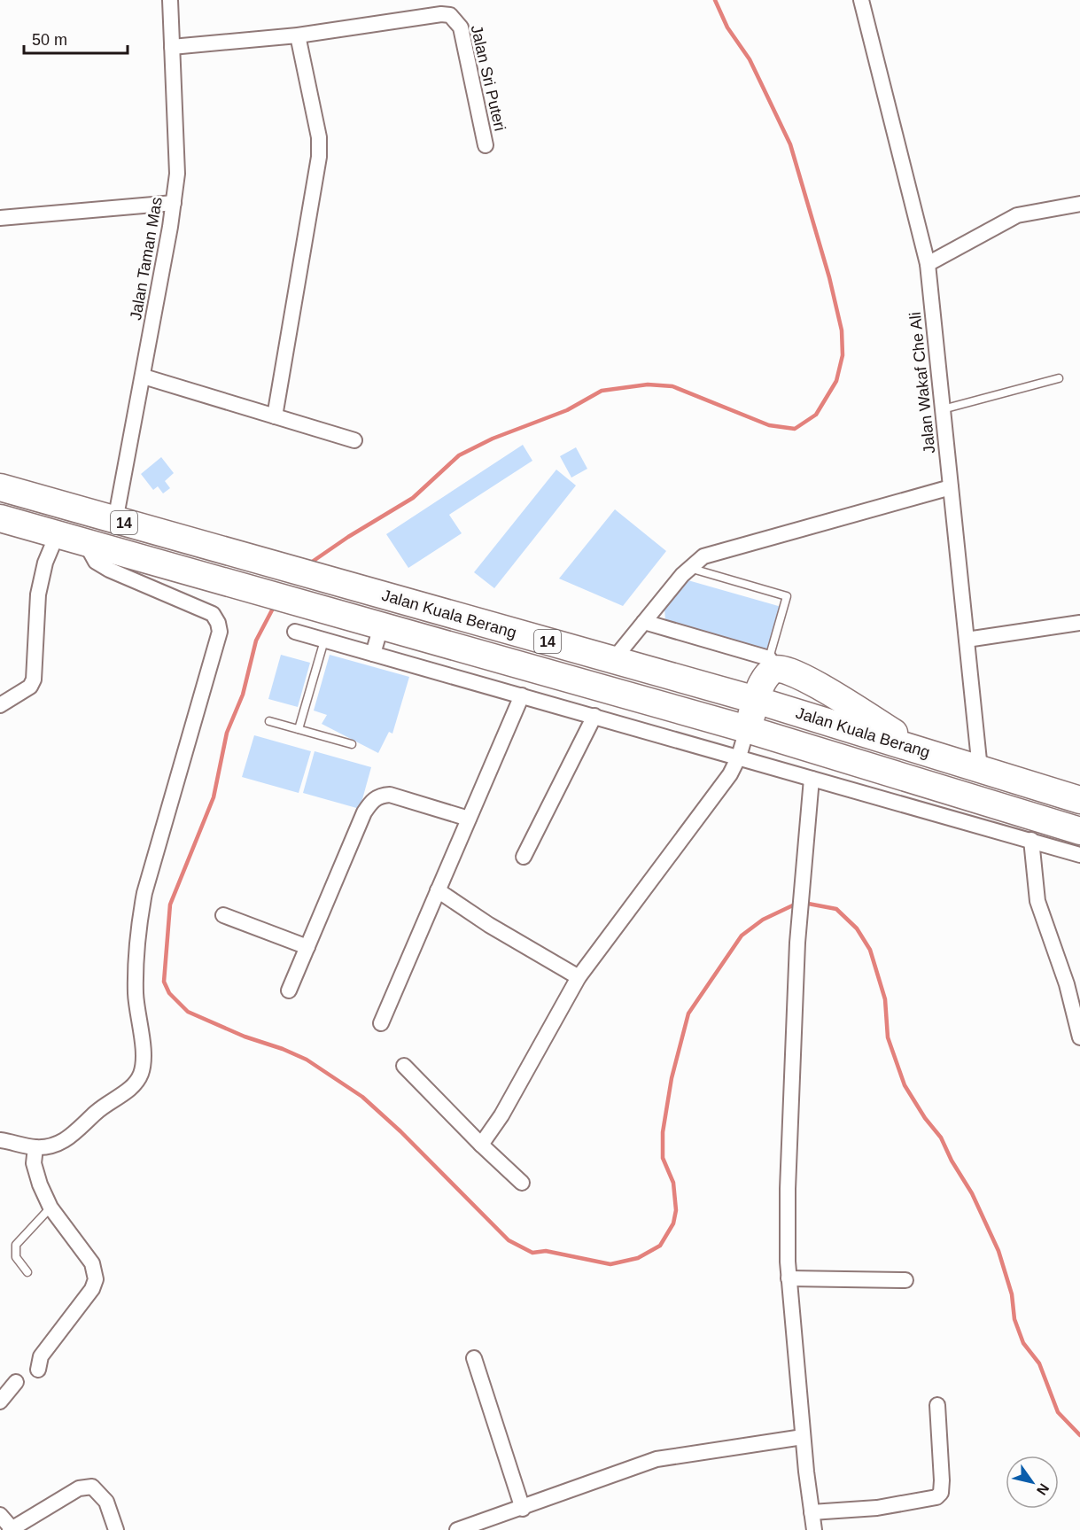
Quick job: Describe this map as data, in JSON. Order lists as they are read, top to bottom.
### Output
{
  "streets": {
    "highway": ["14", "Jalan Kuala Berang"],
    "street": ["Jalan Sri Puteri", "Jalan Taman Mas", "Jalan Wakaf Che Ali"]
  },
  "crossings": [
    ["Jalan Sri Puteri", "Jalan Taman Mas"],
    ["Jalan Taman Mas", "Jalan Kuala Berang"],
    ["Jalan Wakaf Che Ali", "Jalan Kuala Berang"]
  ],
  "scale_bar": "50 m",
  "north": "bottom right"
}
